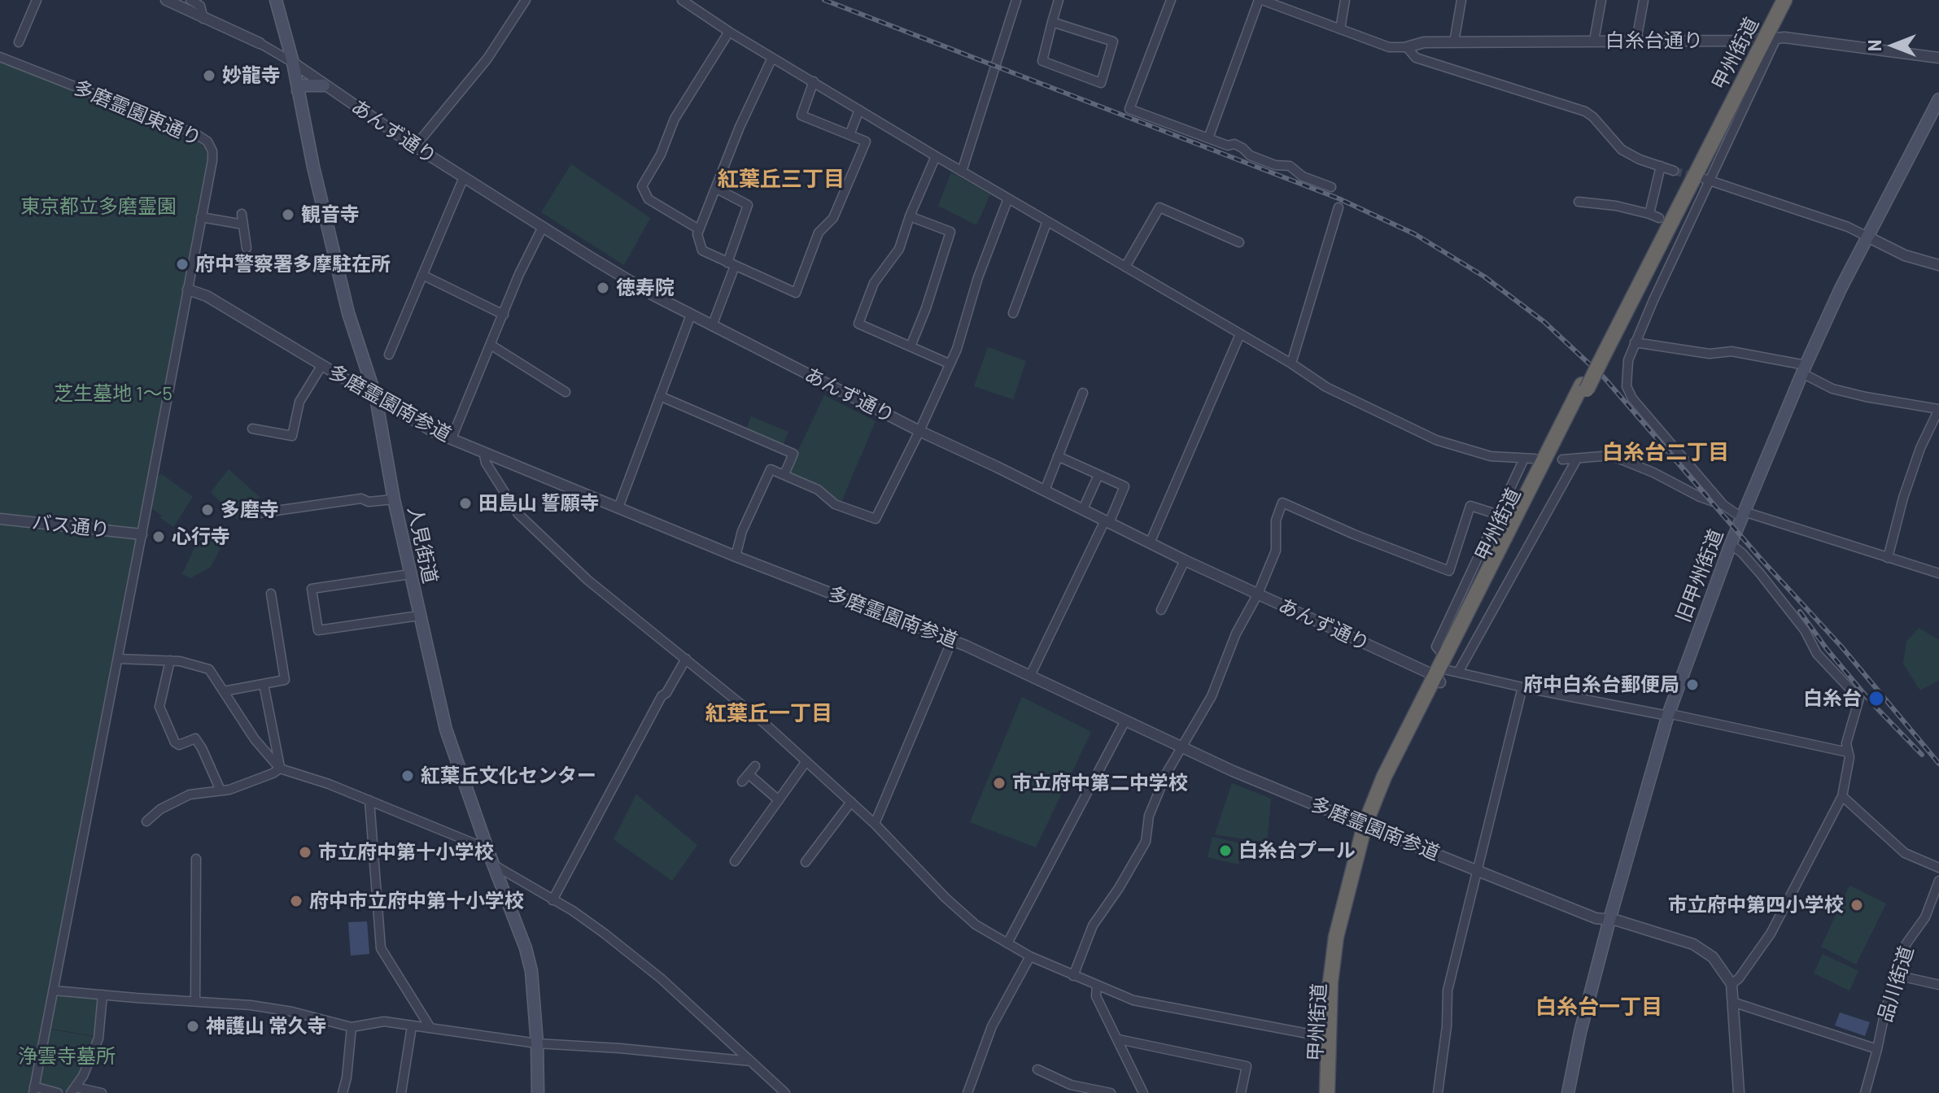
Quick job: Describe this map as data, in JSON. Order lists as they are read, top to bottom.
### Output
{
  "streets": {
    "highway": ["甲州街道"],
    "main road": ["人見街道", "旧甲州街道"],
    "street": [
      "白糸台通り",
      "多磨霊園東通り",
      "あんず通り",
      "多磨霊園南参道",
      "バス通り",
      "品川街道"
    ]
  },
  "crossings": [
    ["白糸台通り", "甲州街道"],
    ["甲州街道", "あんず通り"],
    ["甲州街道", "多磨霊園南参道"],
    ["多磨霊園東通り", "多磨霊園南参道"],
    ["多磨霊園東通り", "バス通り"],
    ["あんず通り", "人見街道"],
    ["多磨霊園南参道", "人見街道"],
    ["多磨霊園南参道", "旧甲州街道"]
  ],
  "districts": [
    "紅葉丘三丁目",
    "白糸台二丁目",
    "紅葉丘一丁目",
    "白糸台一丁目"
  ],
  "parks": ["東京都立多磨霊園", "芝生墓地 1～5", "浄雲寺墓所"],
  "places": [
    "妙龍寺",
    "観音寺",
    "府中警察署多摩駐在所",
    "徳寿院",
    "田島山 誓願寺",
    "多磨寺",
    "心行寺",
    "府中白糸台郵便局",
    "白糸台",
    "紅葉丘文化センター",
    "市立府中第二中学校",
    "白糸台プール",
    "市立府中第十小学校",
    "府中市立府中第十小学校",
    "市立府中第四小学校",
    "神護山 常久寺"
  ],
  "north": "left"
}
